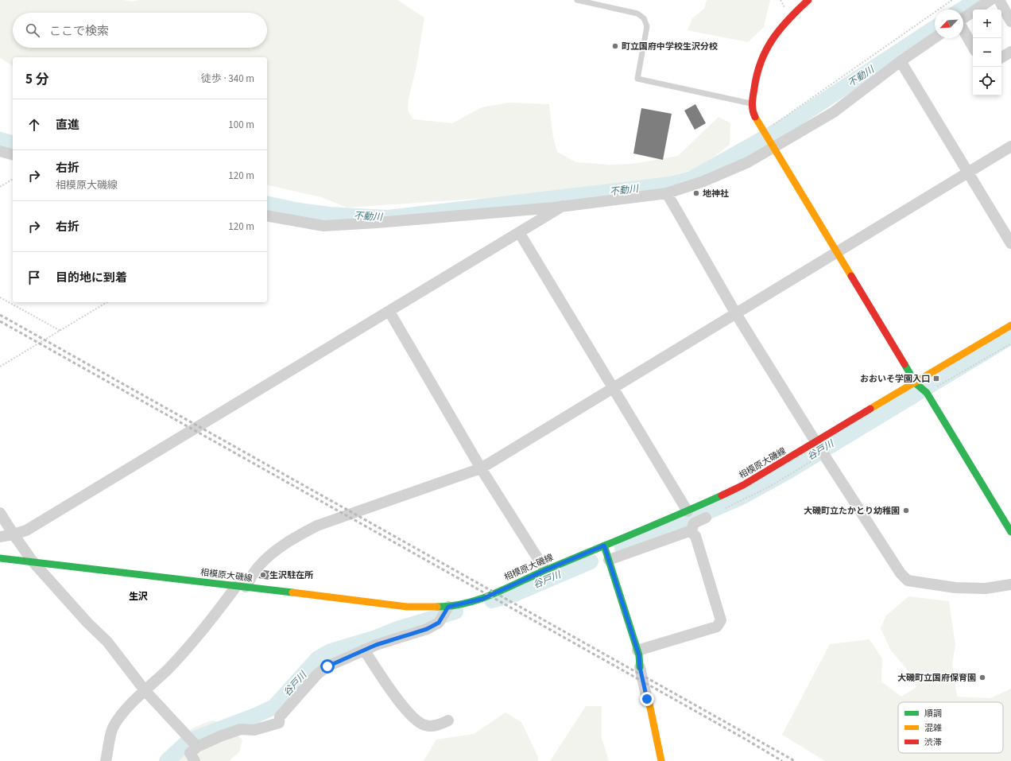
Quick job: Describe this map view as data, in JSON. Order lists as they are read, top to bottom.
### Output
{
  "streets": {
    "main road": ["相模原大磯線"]
  },
  "districts": ["生沢"],
  "water": ["不動川", "谷戸川"],
  "places": {
    "other": [
      "町立国府中学校生沢分校",
      "地神社",
      "大磯町立たかとり幼稚園",
      "生沢駐在所",
      "大磯町立国府保育園"
    ],
    "transit": ["おおいそ学園入口"]
  },
  "legend": ["順調", "混雑", "渋滞"],
  "north": "bottom left",
  "page": {
    "map_buttons": ["+", "−"],
    "search": "ここで検索",
    "heading": ["5 分", "徒歩 · 340 m"],
    "list": [
      ["直進", "100 m"],
      ["右折", "相模原大磯線", "120 m"],
      ["右折", "120 m"],
      "目的地に到着"
    ]
  }
}
